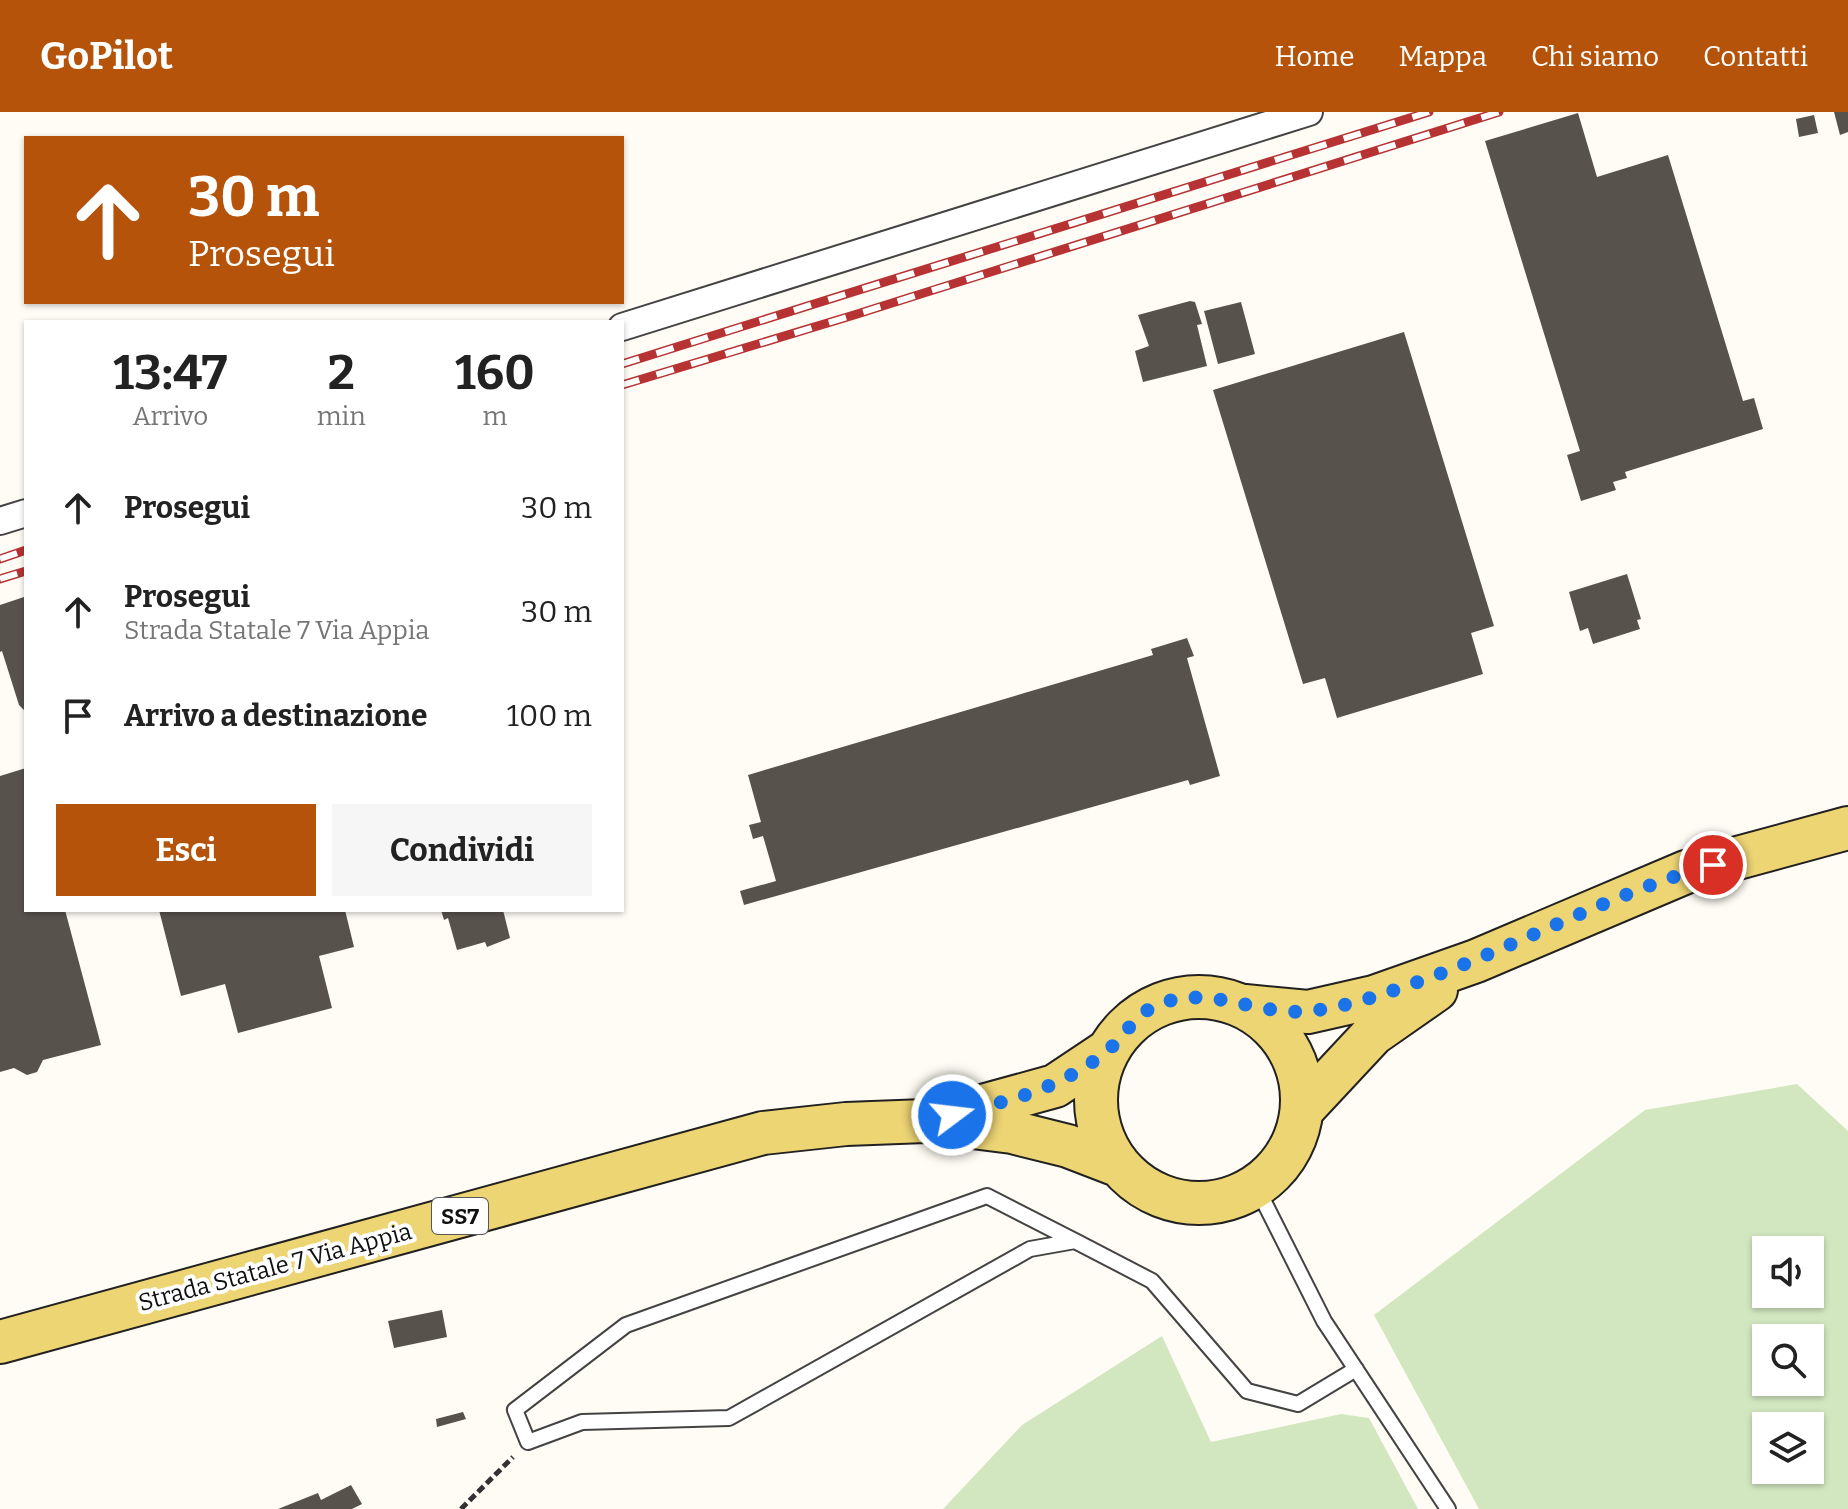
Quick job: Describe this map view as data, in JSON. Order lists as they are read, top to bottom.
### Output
{
  "streets": {
    "main road": ["SS7", "Strada Statale 7 Via Appia"]
  },
  "page": {
    "header": "GoPilot",
    "nav": [
      "Home",
      "Mappa",
      "Chi siamo",
      "Contatti"
    ],
    "turn": ["30 m", "Prosegui"],
    "eta": [
      "13:47",
      "Arrivo",
      "2",
      "min",
      "160",
      "m"
    ],
    "list": [
      {
        "name": "Prosegui",
        "value": "30 m"
      },
      {
        "name": "Prosegui",
        "note": "Strada Statale 7 Via Appia",
        "value": "30 m"
      },
      {
        "name": "Arrivo a destinazione",
        "value": "100 m"
      }
    ],
    "buttons": ["Esci", "Condividi"]
  }
}
